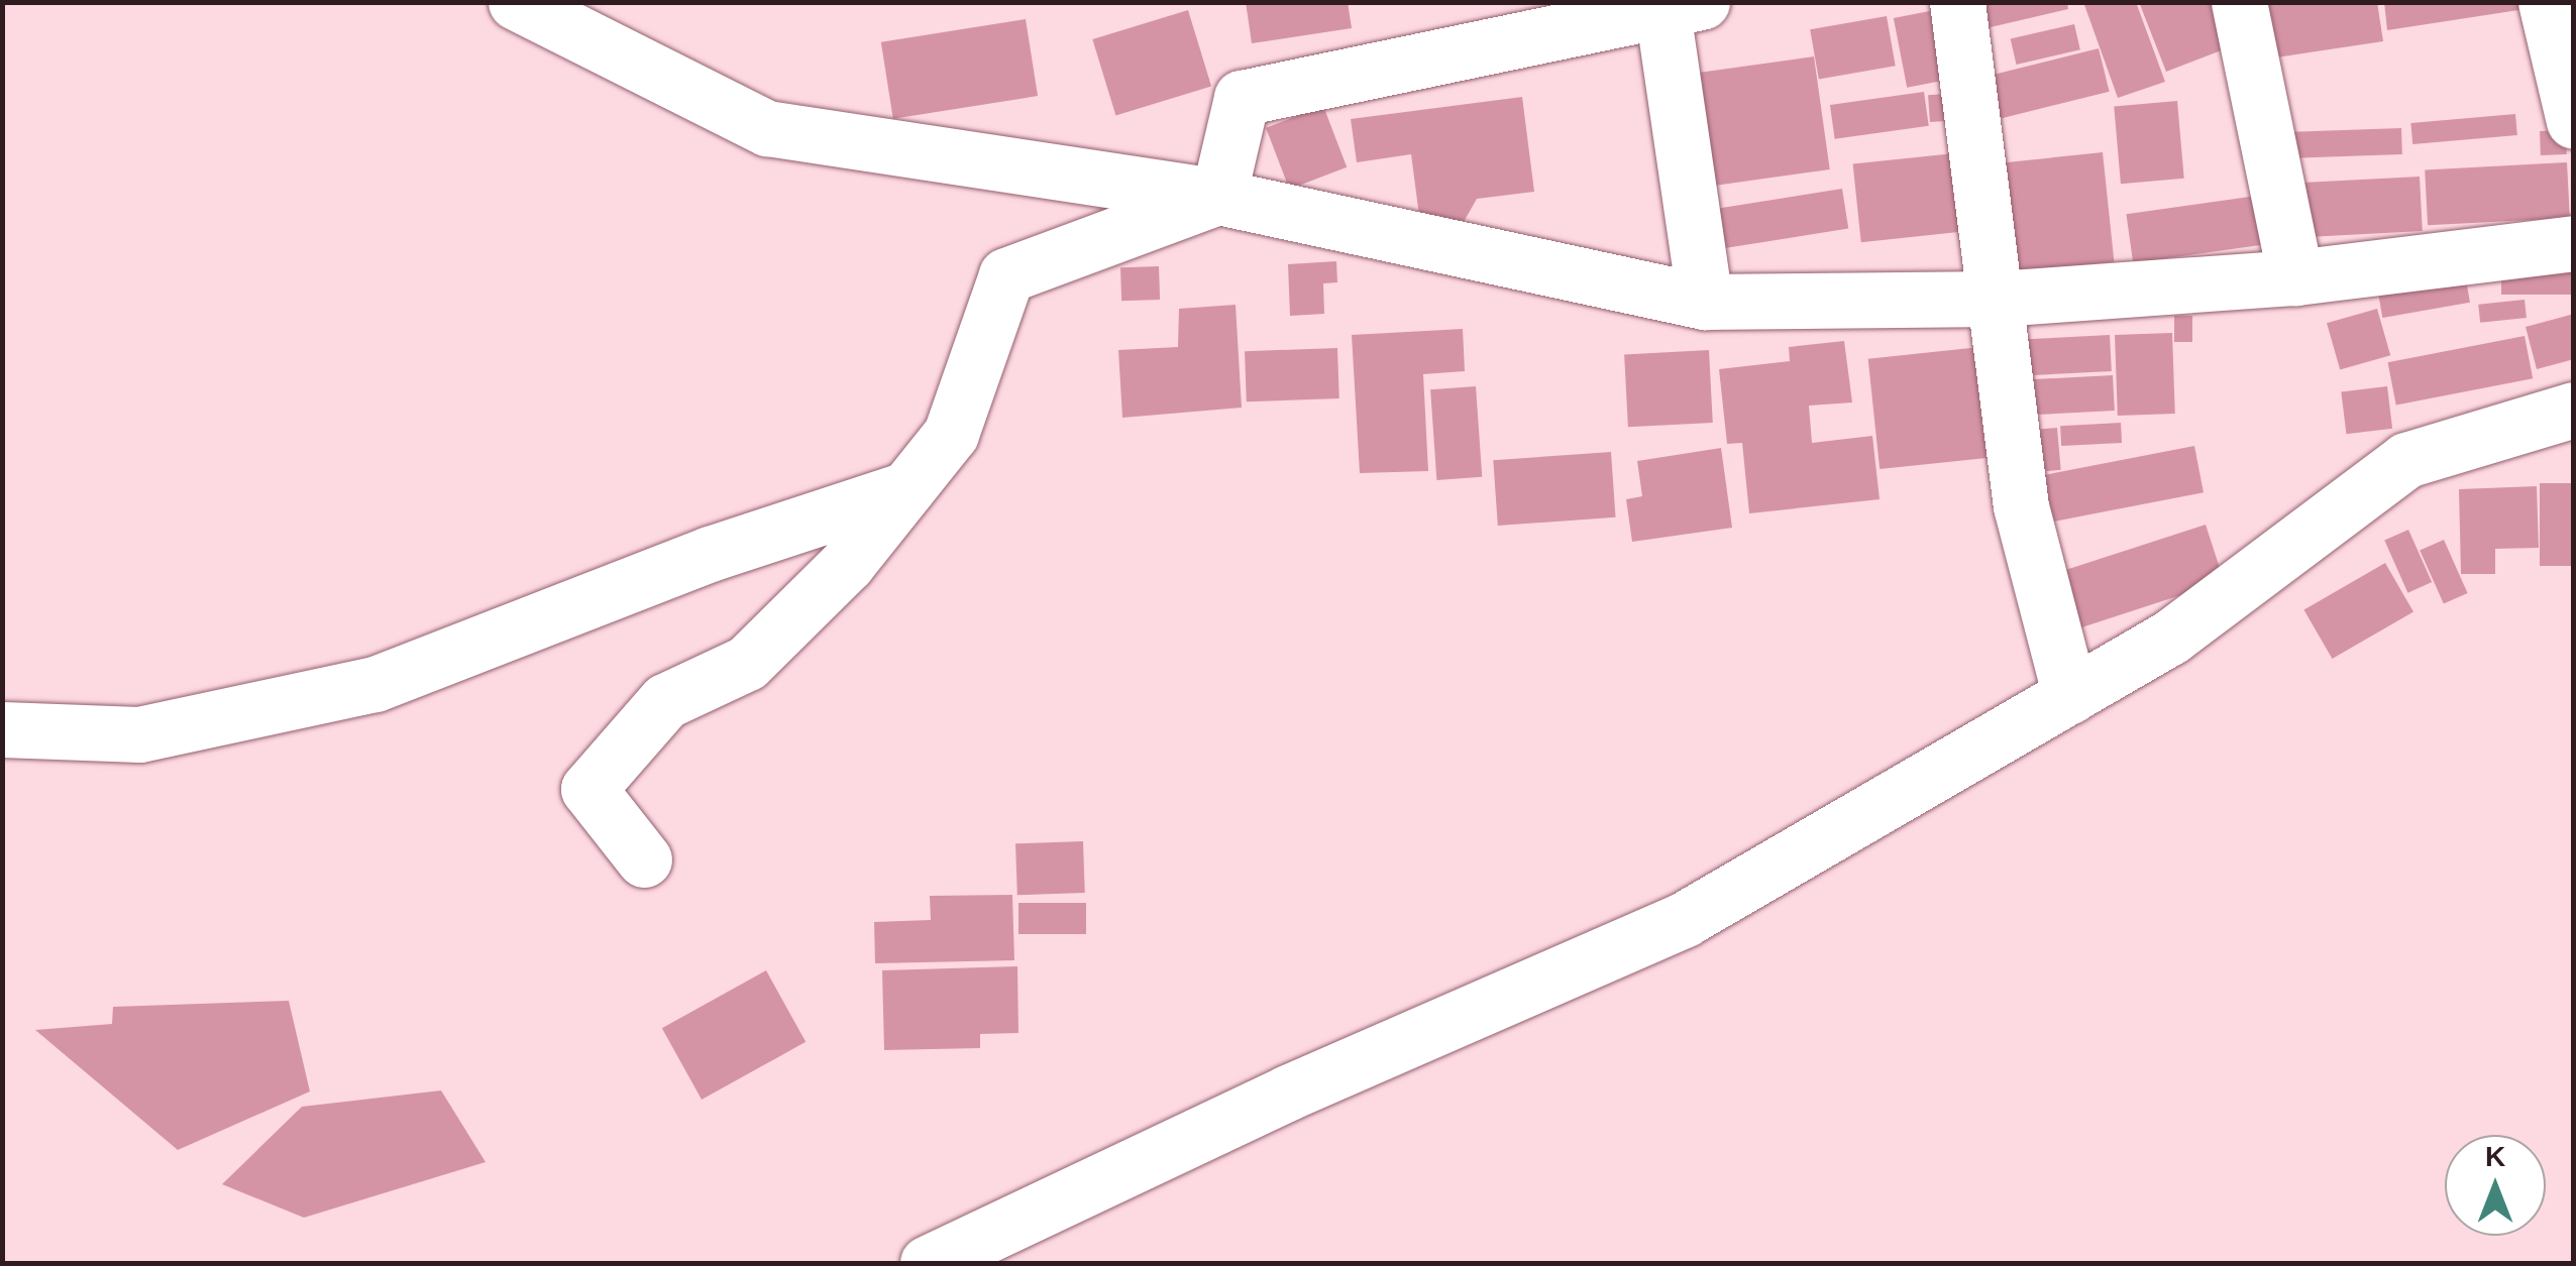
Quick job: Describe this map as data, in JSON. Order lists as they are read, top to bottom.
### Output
{
  "north": "top"
}
